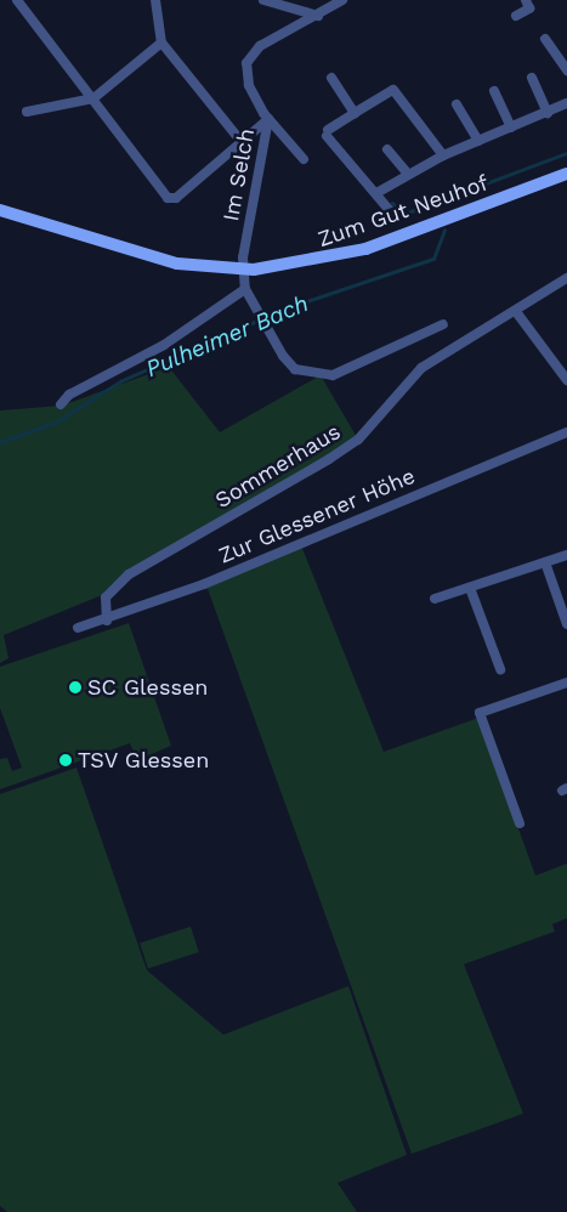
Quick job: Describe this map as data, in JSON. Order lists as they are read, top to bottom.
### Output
{
  "streets": {
    "main road": ["Zum Gut Neuhof"],
    "street": ["Im Selch", "Sommerhaus", "Zur Glessener Höhe"]
  },
  "crossings": [
    ["Im Selch", "Zum Gut Neuhof"],
    ["Sommerhaus", "Zur Glessener Höhe"]
  ],
  "water": ["Pulheimer Bach"],
  "places": ["SC Glessen", "TSV Glessen"]
}
